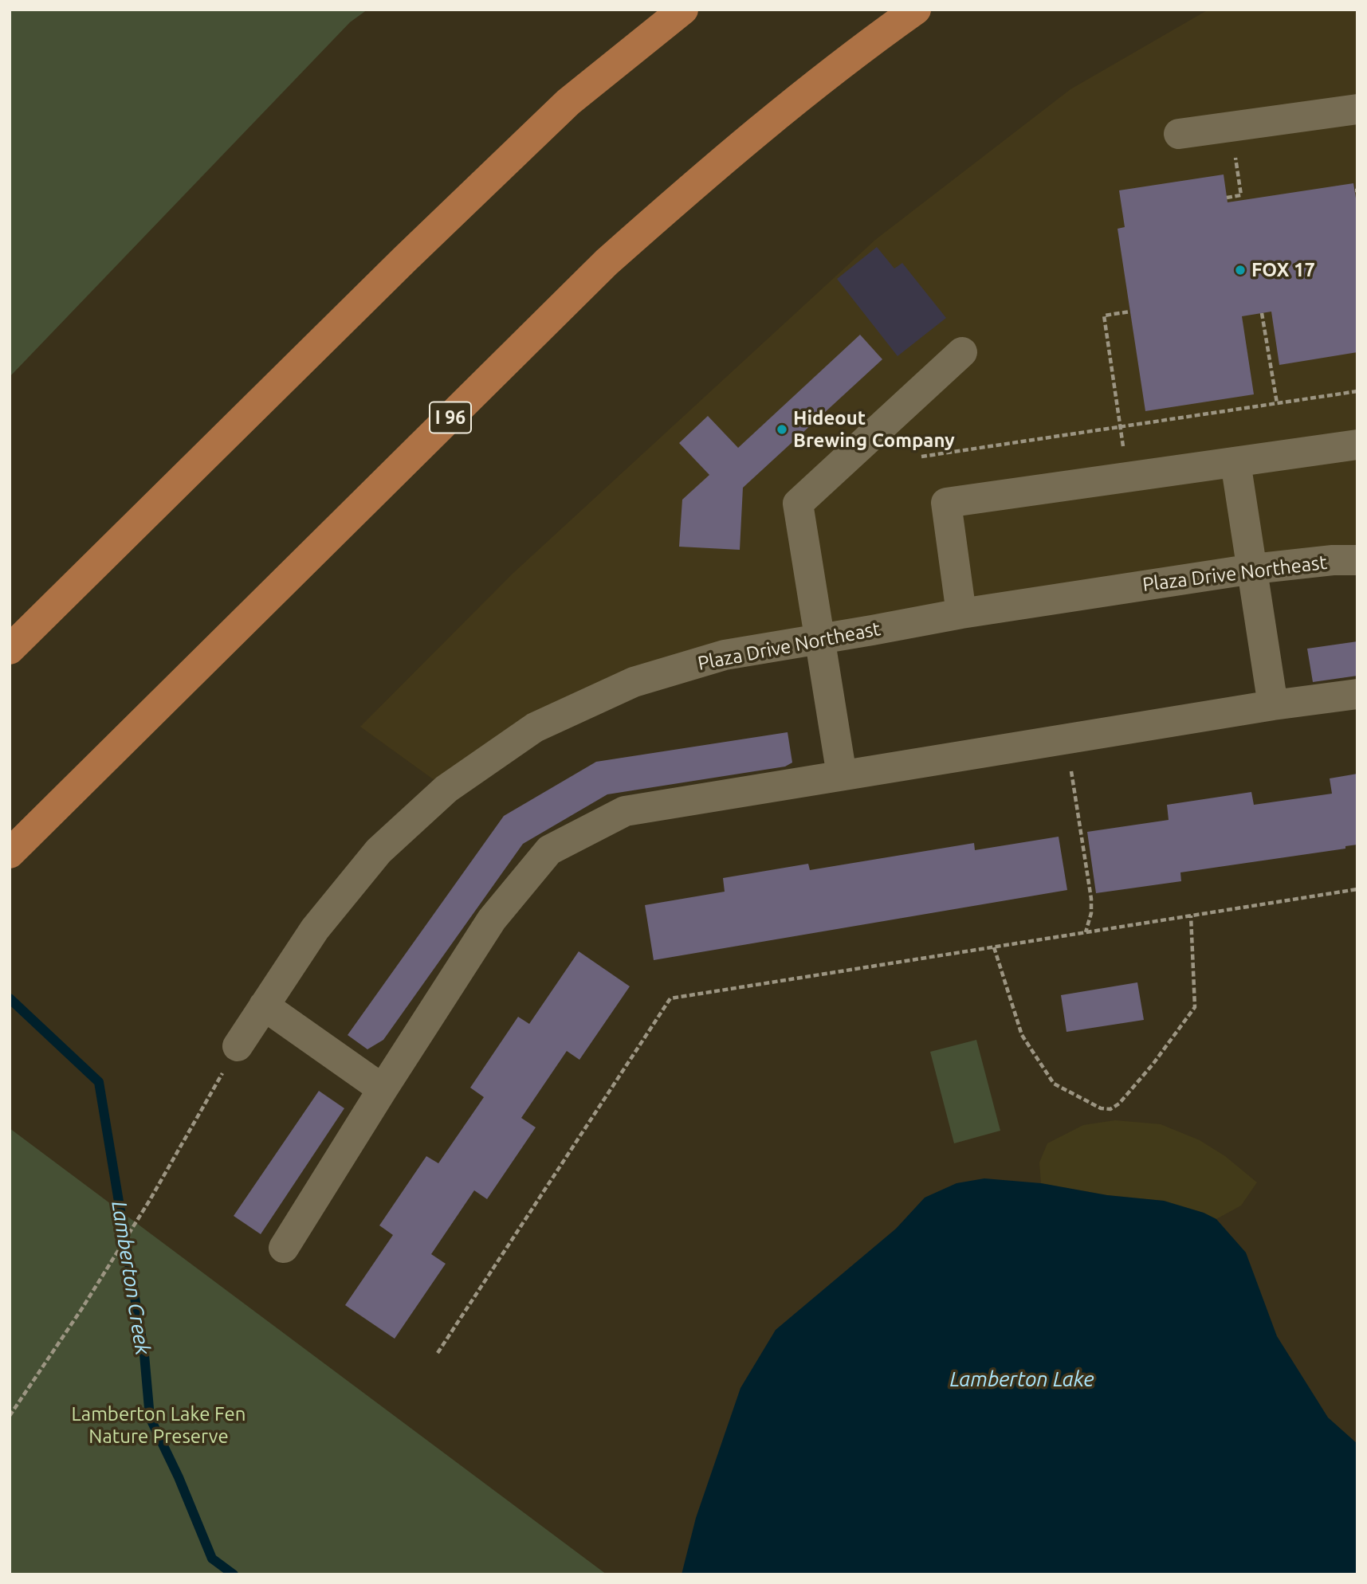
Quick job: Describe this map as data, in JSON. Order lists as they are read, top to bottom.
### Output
{
  "streets": {
    "highway": ["I 96"],
    "street": ["Plaza Drive Northeast"]
  },
  "water": ["Lamberton Creek", "Lamberton Lake"],
  "parks": ["Lamberton Lake Fen Nature Preserve"],
  "places": ["FOX 17", "Hideout Brewing Company"]
}
